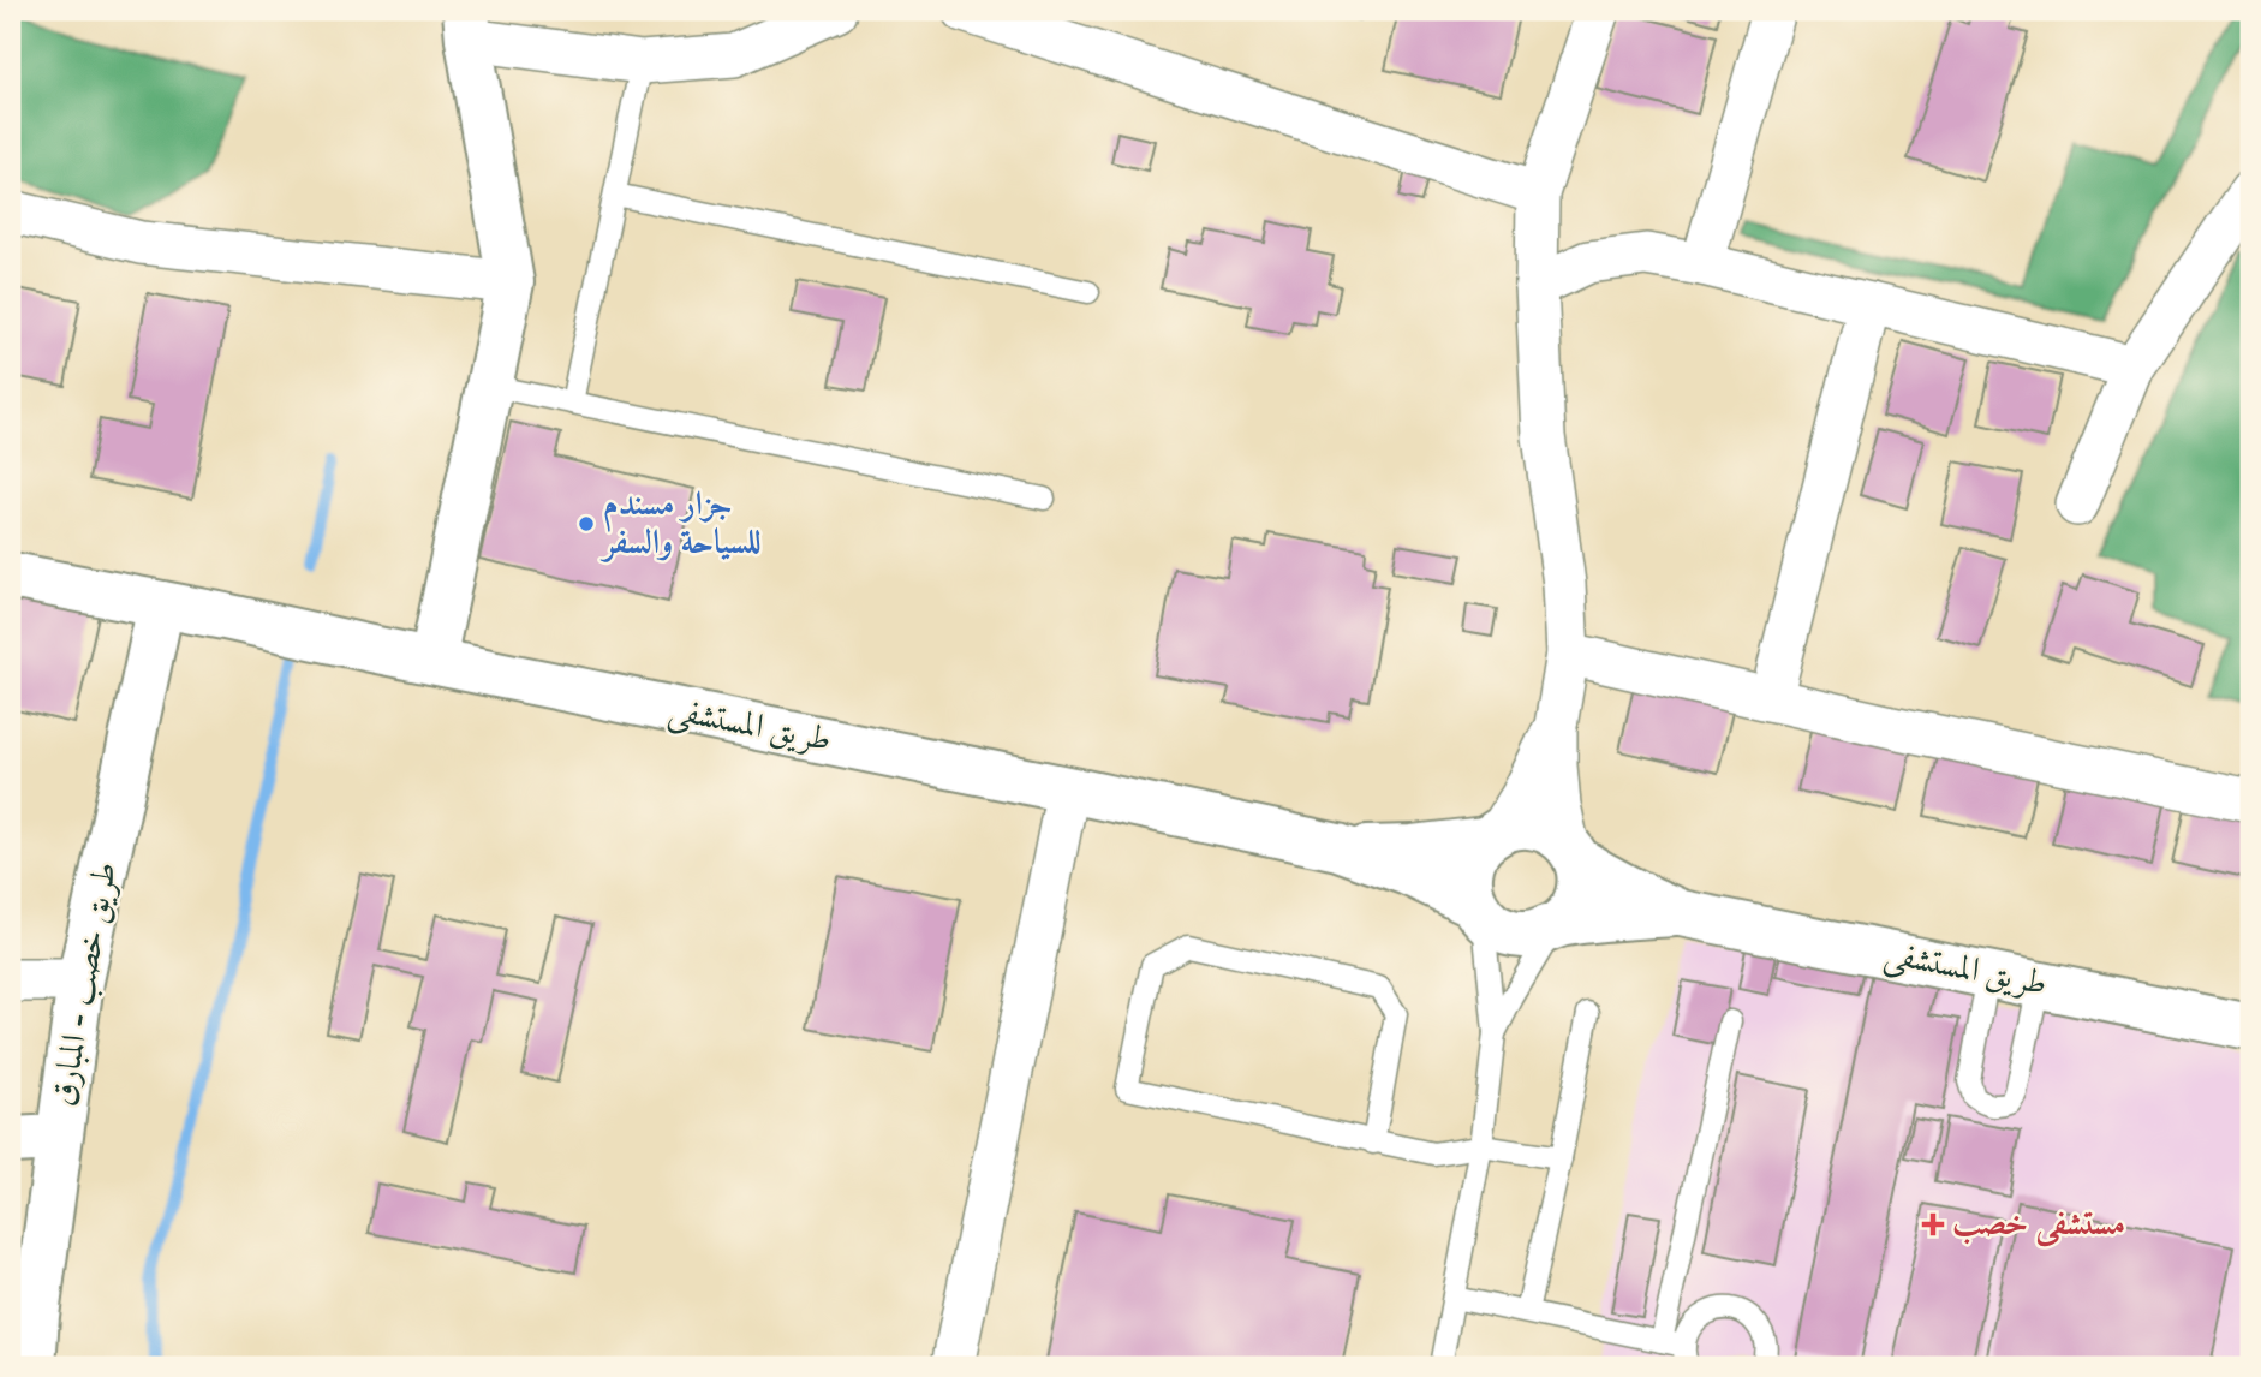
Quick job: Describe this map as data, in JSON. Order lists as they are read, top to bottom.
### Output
{
  "streets": {
    "street": ["طريق المستشفى", "طريق خصب - المبارق"]
  },
  "crossings": [
    ["طريق المستشفى", "طريق خصب - المبارق"]
  ],
  "places": {
    "other": ["جزار مسندم للسياحة والسفر"],
    "health": ["مستشفى خصب"]
  }
}
